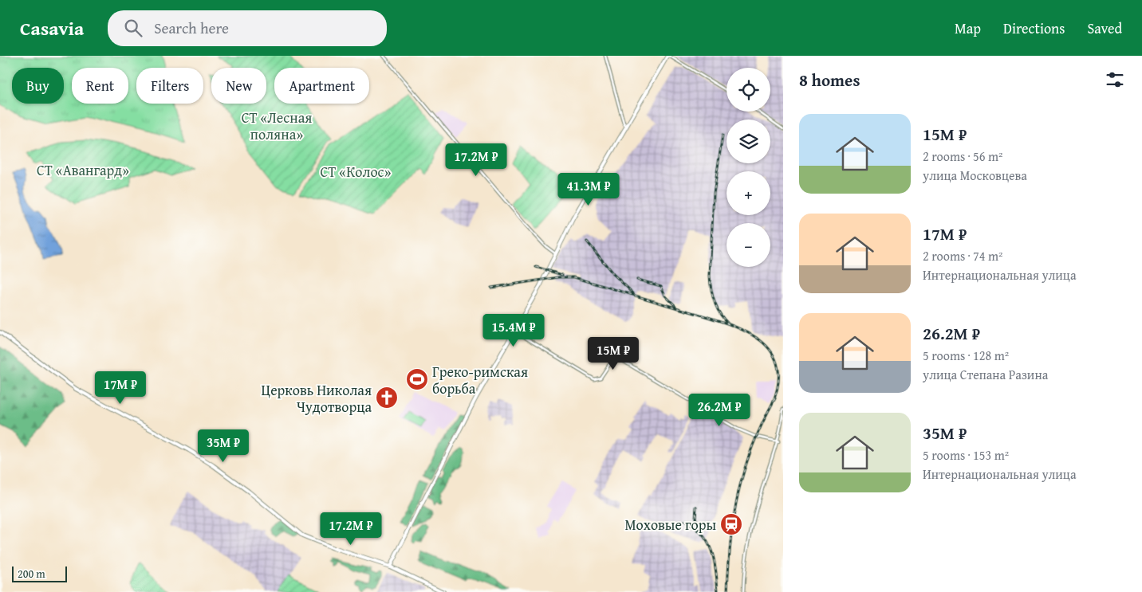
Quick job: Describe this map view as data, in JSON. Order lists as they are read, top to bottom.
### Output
{
  "parks": ["СТ «Лесная поляна»", "СТ «Авангард»", "СТ «Колос»"],
  "places": {
    "sports": ["Греко-римская борьба"],
    "church": ["Церковь Николая Чудотворца"],
    "station": ["Моховые горы"]
  },
  "scale_bar": "200 m",
  "page": {
    "header": "Casavia",
    "search": "Search here",
    "nav": ["Map", "Directions", "Saved"],
    "heading": "8 homes",
    "map_buttons": ["+", "−"],
    "chip": [
      "Buy",
      "Rent",
      "Filters",
      "New",
      "Apartment"
    ],
    "list": [
      {
        "name": "15M ₽",
        "note": "2 rooms · 56 m² · улица Московцева"
      },
      {
        "name": "17M ₽",
        "note": "2 rooms · 74 m² · Интернациональная улица"
      },
      {
        "name": "26.2M ₽",
        "note": "5 rooms · 128 m² · улица Степана Разина"
      },
      {
        "name": "35M ₽",
        "note": "5 rooms · 153 m² · Интернациональная улица"
      }
    ],
    "price": [
      "17.2M ₽",
      "41.3M ₽",
      "15.4M ₽",
      "15M ₽",
      "17M ₽",
      "26.2M ₽",
      "35M ₽",
      "17.2M ₽"
    ],
    "scale": "200 m"
  }
}
